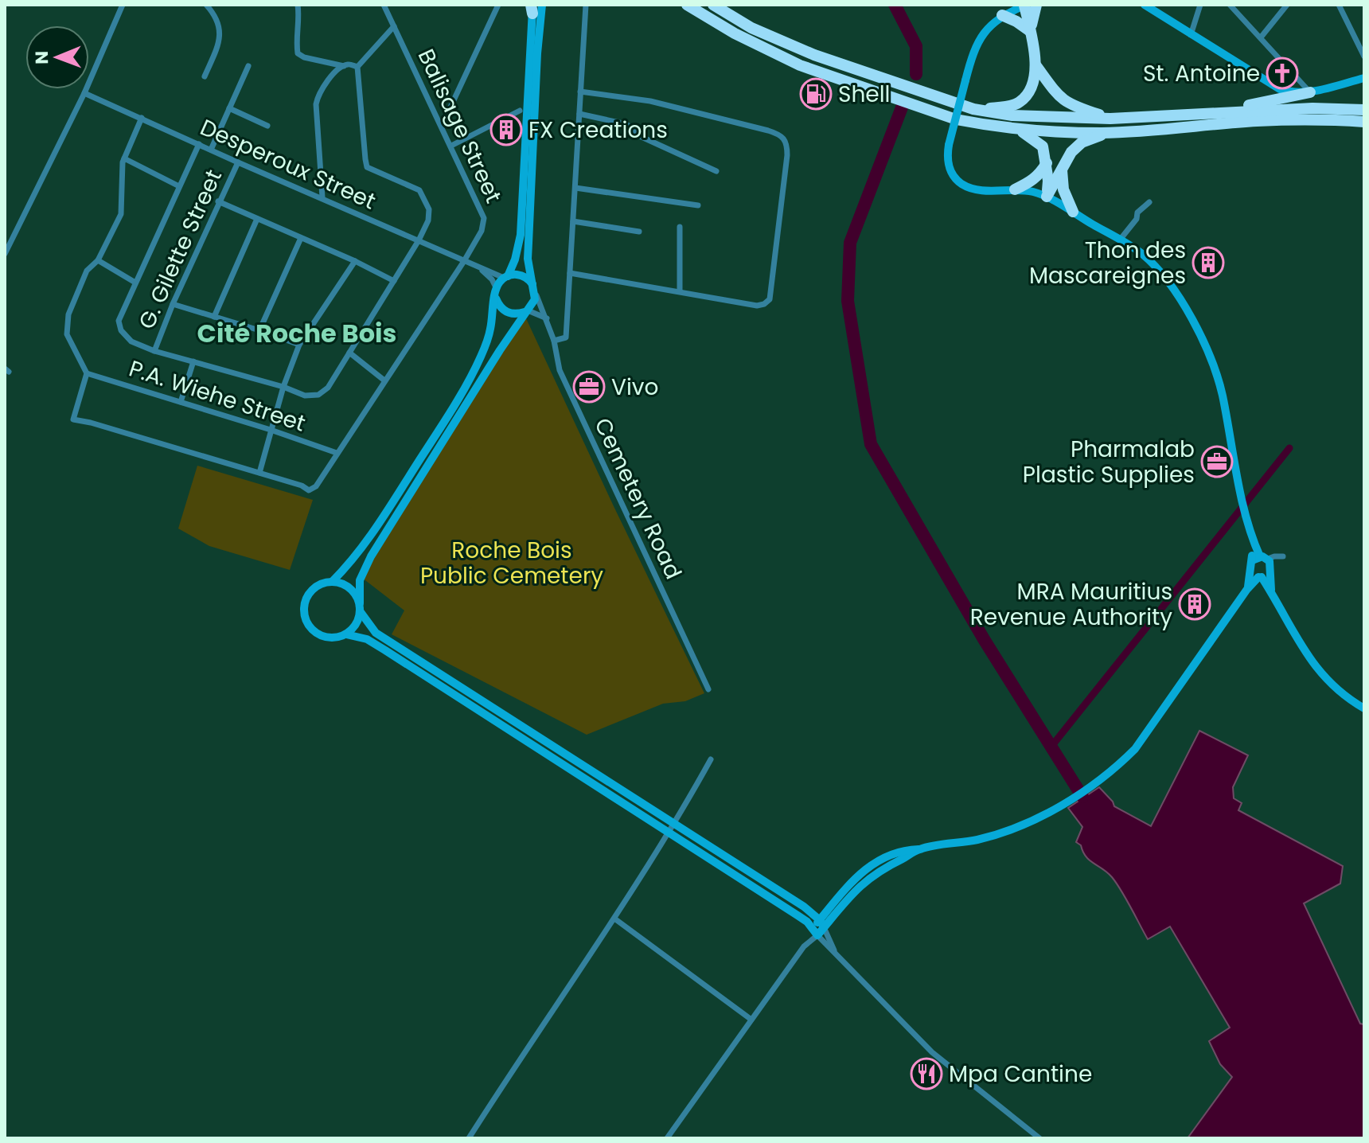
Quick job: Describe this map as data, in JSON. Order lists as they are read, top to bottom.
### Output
{
  "streets": {
    "street": [
      "Balisage Street",
      "Desperoux Street",
      "G. Gilette Street",
      "P.A. Wiehe Street",
      "Cemetery Road"
    ]
  },
  "crossings": [
    ["Balisage Street", "Desperoux Street"],
    ["Balisage Street", "P.A. Wiehe Street"],
    ["Desperoux Street", "G. Gilette Street"],
    ["Desperoux Street", "Cemetery Road"]
  ],
  "districts": ["Cité Roche Bois"],
  "parks": ["Roche Bois Public Cemetery"],
  "places": {
    "church": ["St. Antoine"],
    "fuel station": ["Shell"],
    "building": ["FX Creations", "Thon des Mascareignes", "MRA Mauritius Revenue Authority"],
    "office": ["Vivo", "Pharmalab Plastic Supplies"],
    "restaurant": ["Mpa Cantine"]
  },
  "north": "left"
}
